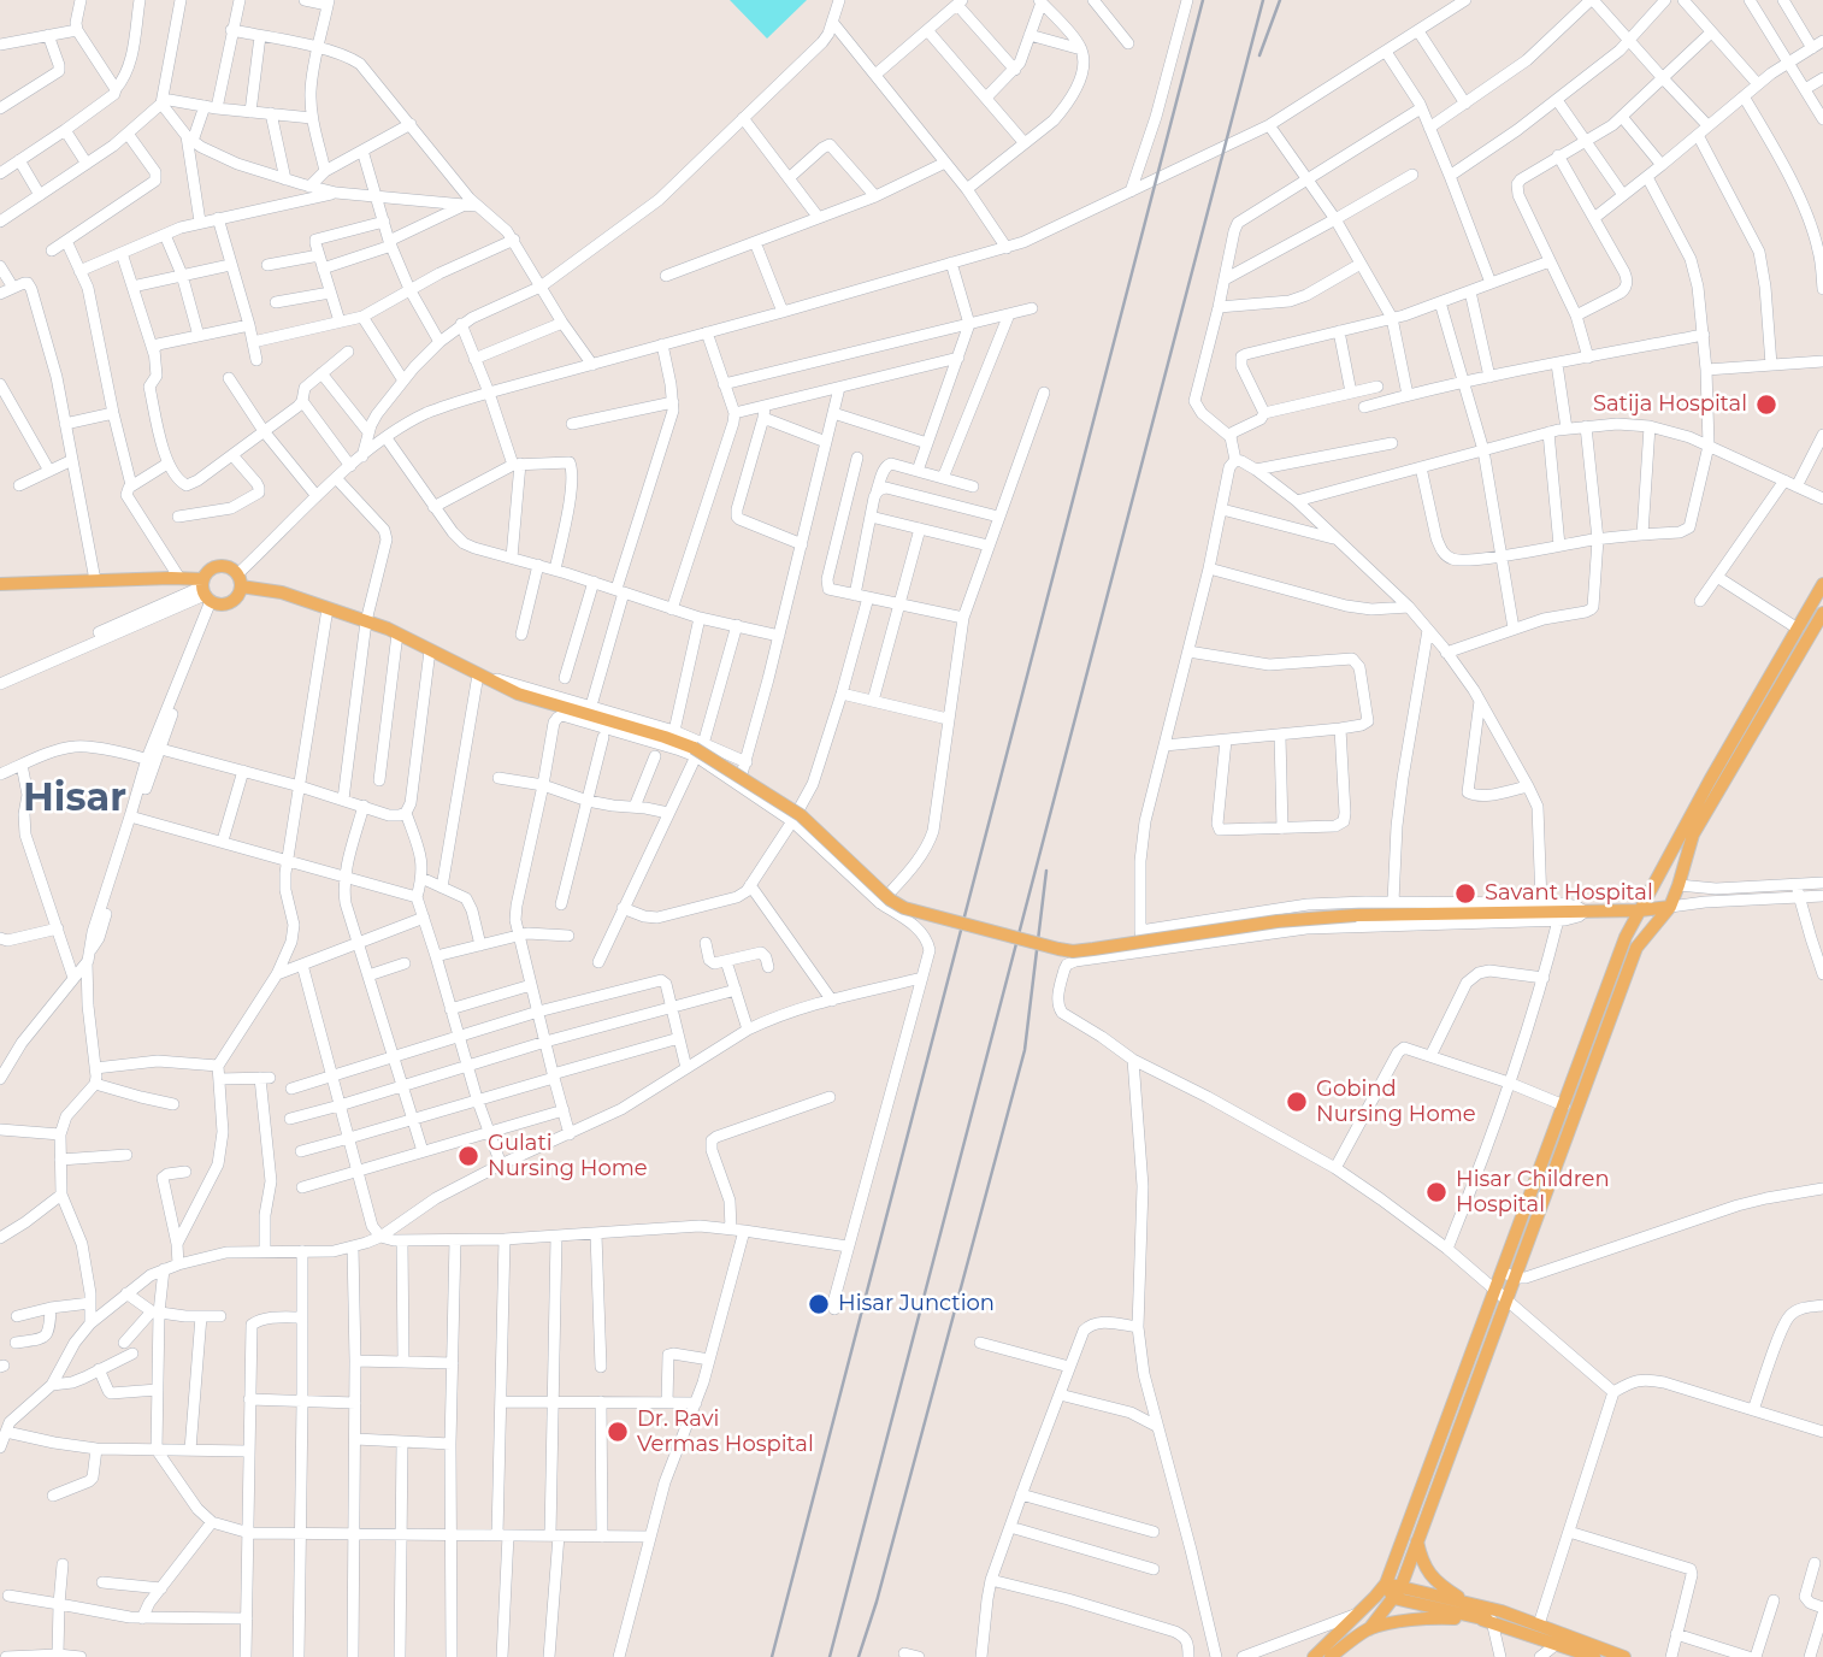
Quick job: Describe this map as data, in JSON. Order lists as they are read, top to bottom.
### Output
{
  "districts": ["Hisar"],
  "places": [
    "Satija Hospital",
    "Savant Hospital",
    "Gobind Nursing Home",
    "Gulati Nursing Home",
    "Hisar Children Hospital",
    "Hisar Junction",
    "Dr. Ravi Vermas Hospital"
  ]
}
